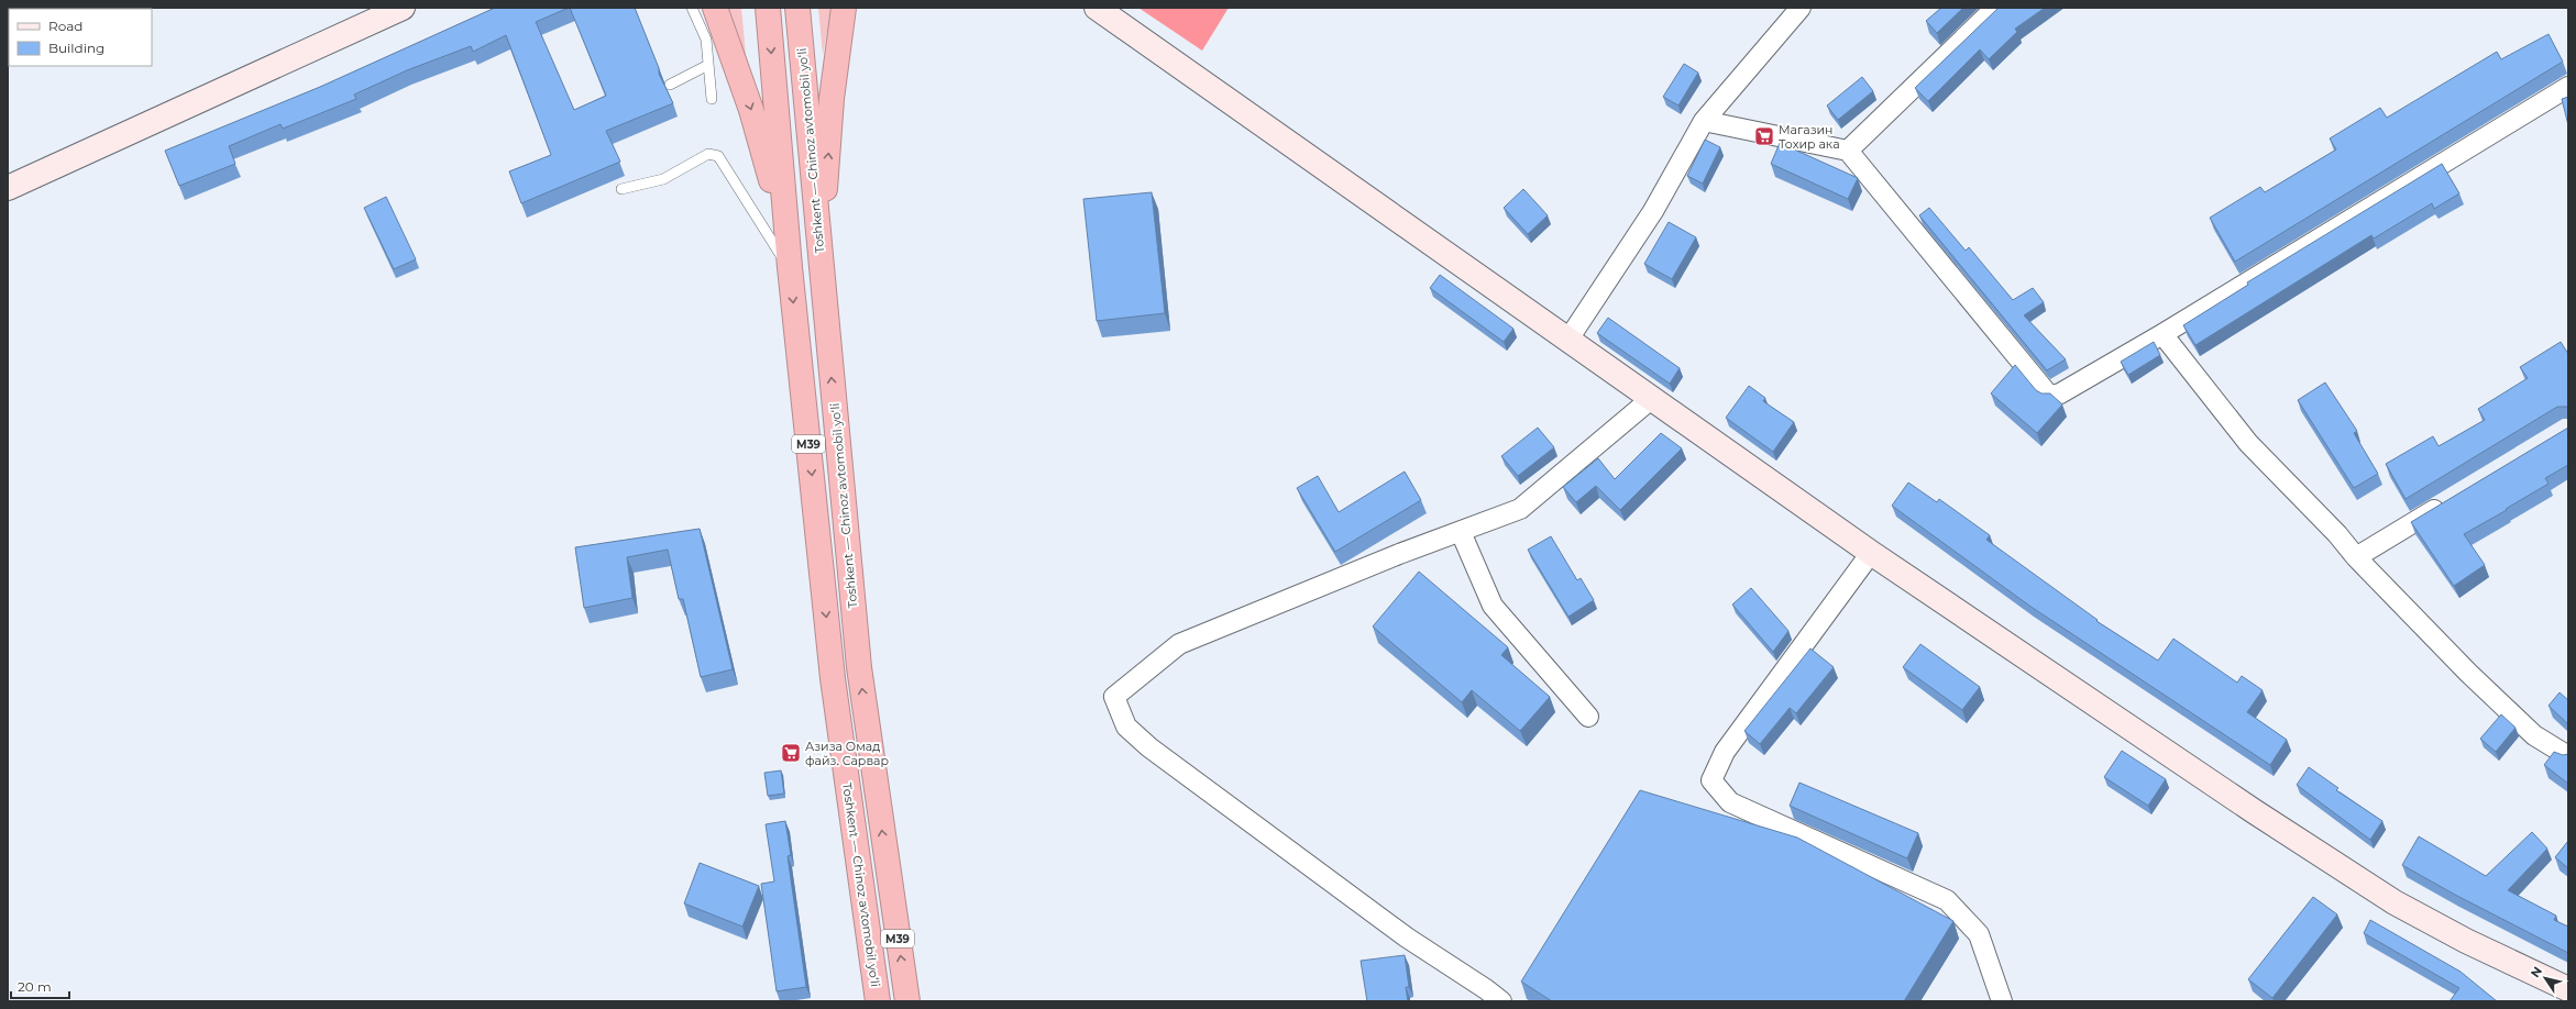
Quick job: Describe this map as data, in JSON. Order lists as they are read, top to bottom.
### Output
{
  "streets": {
    "highway": ["Toshkent — Chinoz avtomobil yoʻli", "M39"]
  },
  "places": {
    "supermarket": ["Магазин Тохир ака", "Азиза Омад файз. Сарвар"]
  },
  "legend": ["Road", "Building"],
  "scale_bar": "20 m",
  "north": "top left"
}
